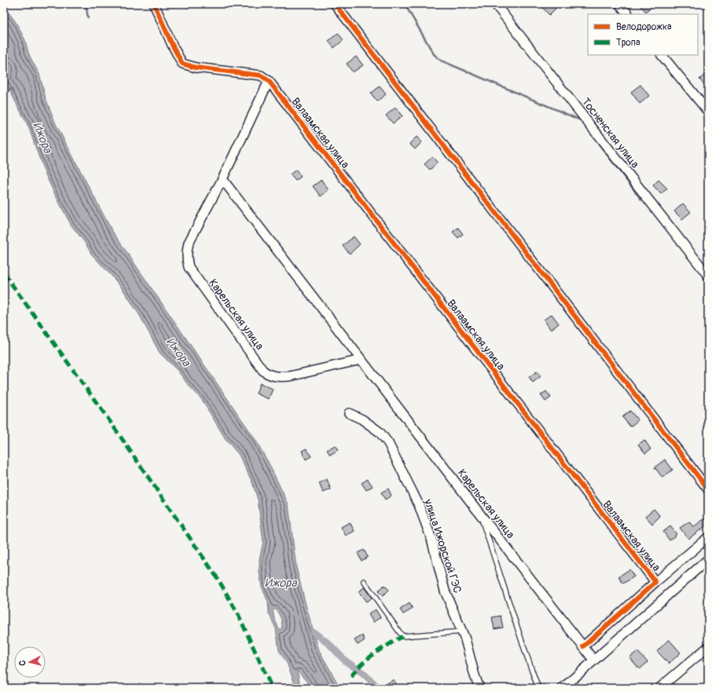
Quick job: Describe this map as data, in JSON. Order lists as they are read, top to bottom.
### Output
{
  "streets": {
    "street": [
      "Валаамская улица",
      "Тосненская улица",
      "Карельская улица",
      "улица Ижорской ГЭС"
    ]
  },
  "crossings": [
    ["Валаамская улица", "Карельская улица"]
  ],
  "water": ["Ижора"],
  "legend": ["Велодорожка", "Тропа"],
  "north": "left"
}
